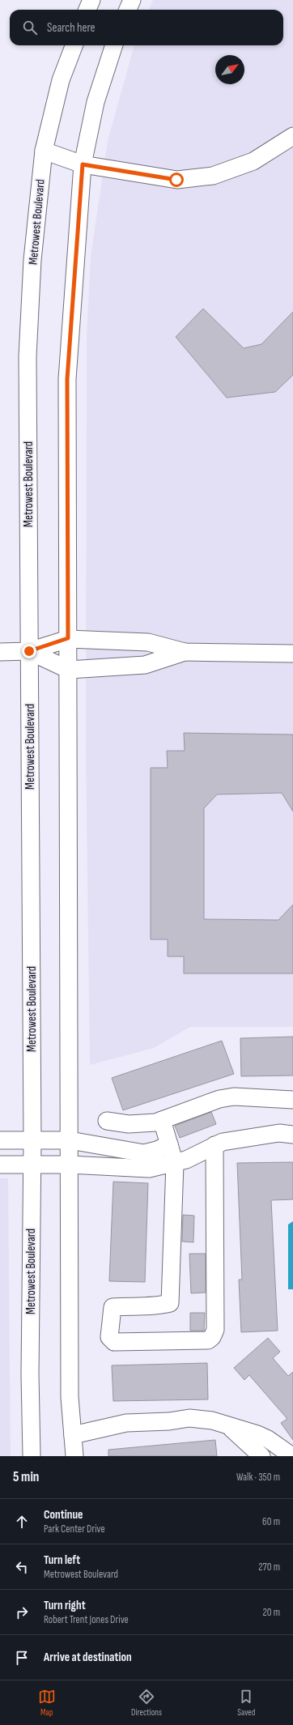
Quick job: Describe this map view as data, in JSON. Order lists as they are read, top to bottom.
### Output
{
  "streets": {
    "street": ["Metrowest Boulevard"]
  },
  "north": "top right",
  "page": {
    "search": "Search here",
    "heading": ["5 min", "Walk · 350 m"],
    "list": [
      ["Continue", "Park Center Drive", "60 m"],
      ["Turn left", "Metrowest Boulevard", "270 m"],
      ["Turn right", "Robert Trent Jones Drive", "20 m"],
      "Arrive at destination"
    ],
    "nav": ["Map", "Directions", "Saved"]
  }
}
